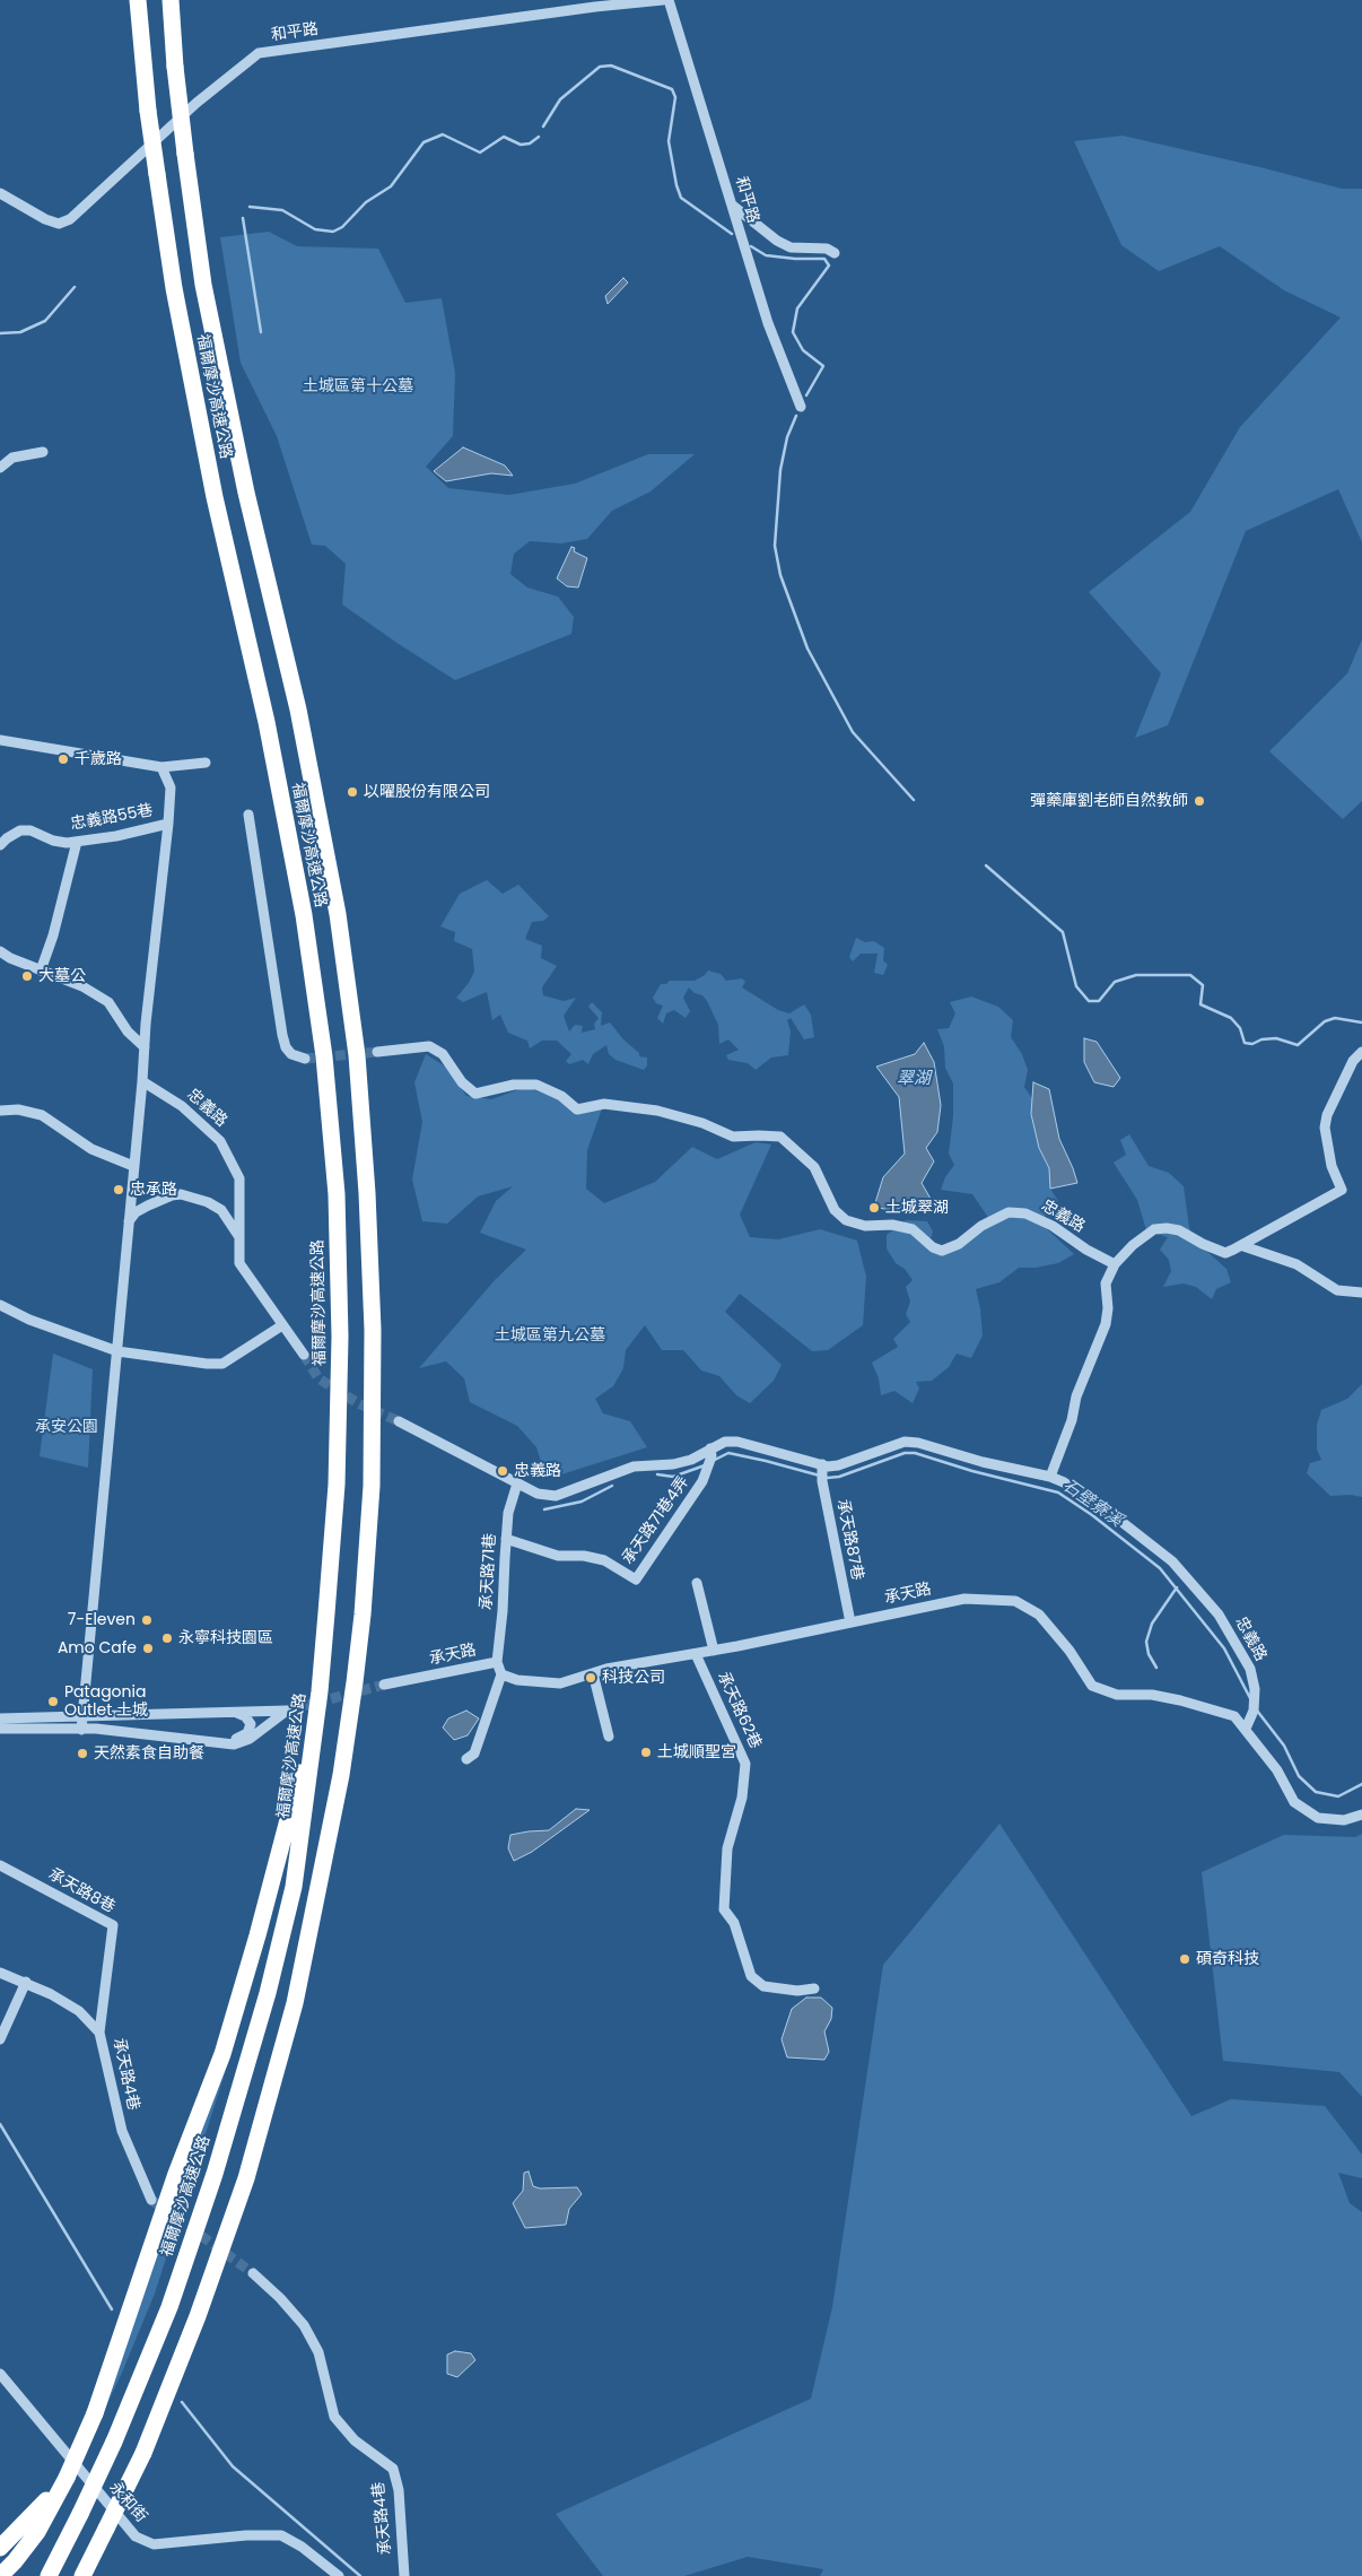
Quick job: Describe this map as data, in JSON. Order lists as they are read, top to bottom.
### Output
{
  "streets": {
    "highway": ["福爾摩沙高速公路"],
    "street": [
      "和平路",
      "忠義路55巷",
      "忠義路",
      "承天路71巷4弄",
      "承天路87巷",
      "承天路71巷",
      "承天路",
      "承天路62巷",
      "承天路8巷",
      "承天路4巷",
      "永和街"
    ]
  },
  "crossings": [
    ["忠義路", "承天路71巷4弄"],
    ["忠義路", "承天路87巷"],
    ["忠義路", "承天路71巷"],
    ["忠義路", "承天路"],
    ["承天路71巷4弄", "承天路71巷"],
    ["承天路87巷", "承天路"],
    ["承天路71巷", "承天路"],
    ["承天路", "承天路62巷"],
    ["承天路8巷", "承天路4巷"]
  ],
  "water": ["翠湖", "石壁寮溪"],
  "parks": ["土城區第十公墓", "土城區第九公墓", "承安公園"],
  "places": [
    "千歲路",
    "以曜股份有限公司",
    "彈藥庫劉老師自然教師",
    "大墓公",
    "忠承路",
    "土城翠湖",
    "忠義路",
    "7-Eleven",
    "永寧科技園區",
    "Amo Cafe",
    "科技公司",
    "Patagonia Outlet 土城",
    "土城順聖宮",
    "天然素食自助餐",
    "碩奇科技"
  ]
}
